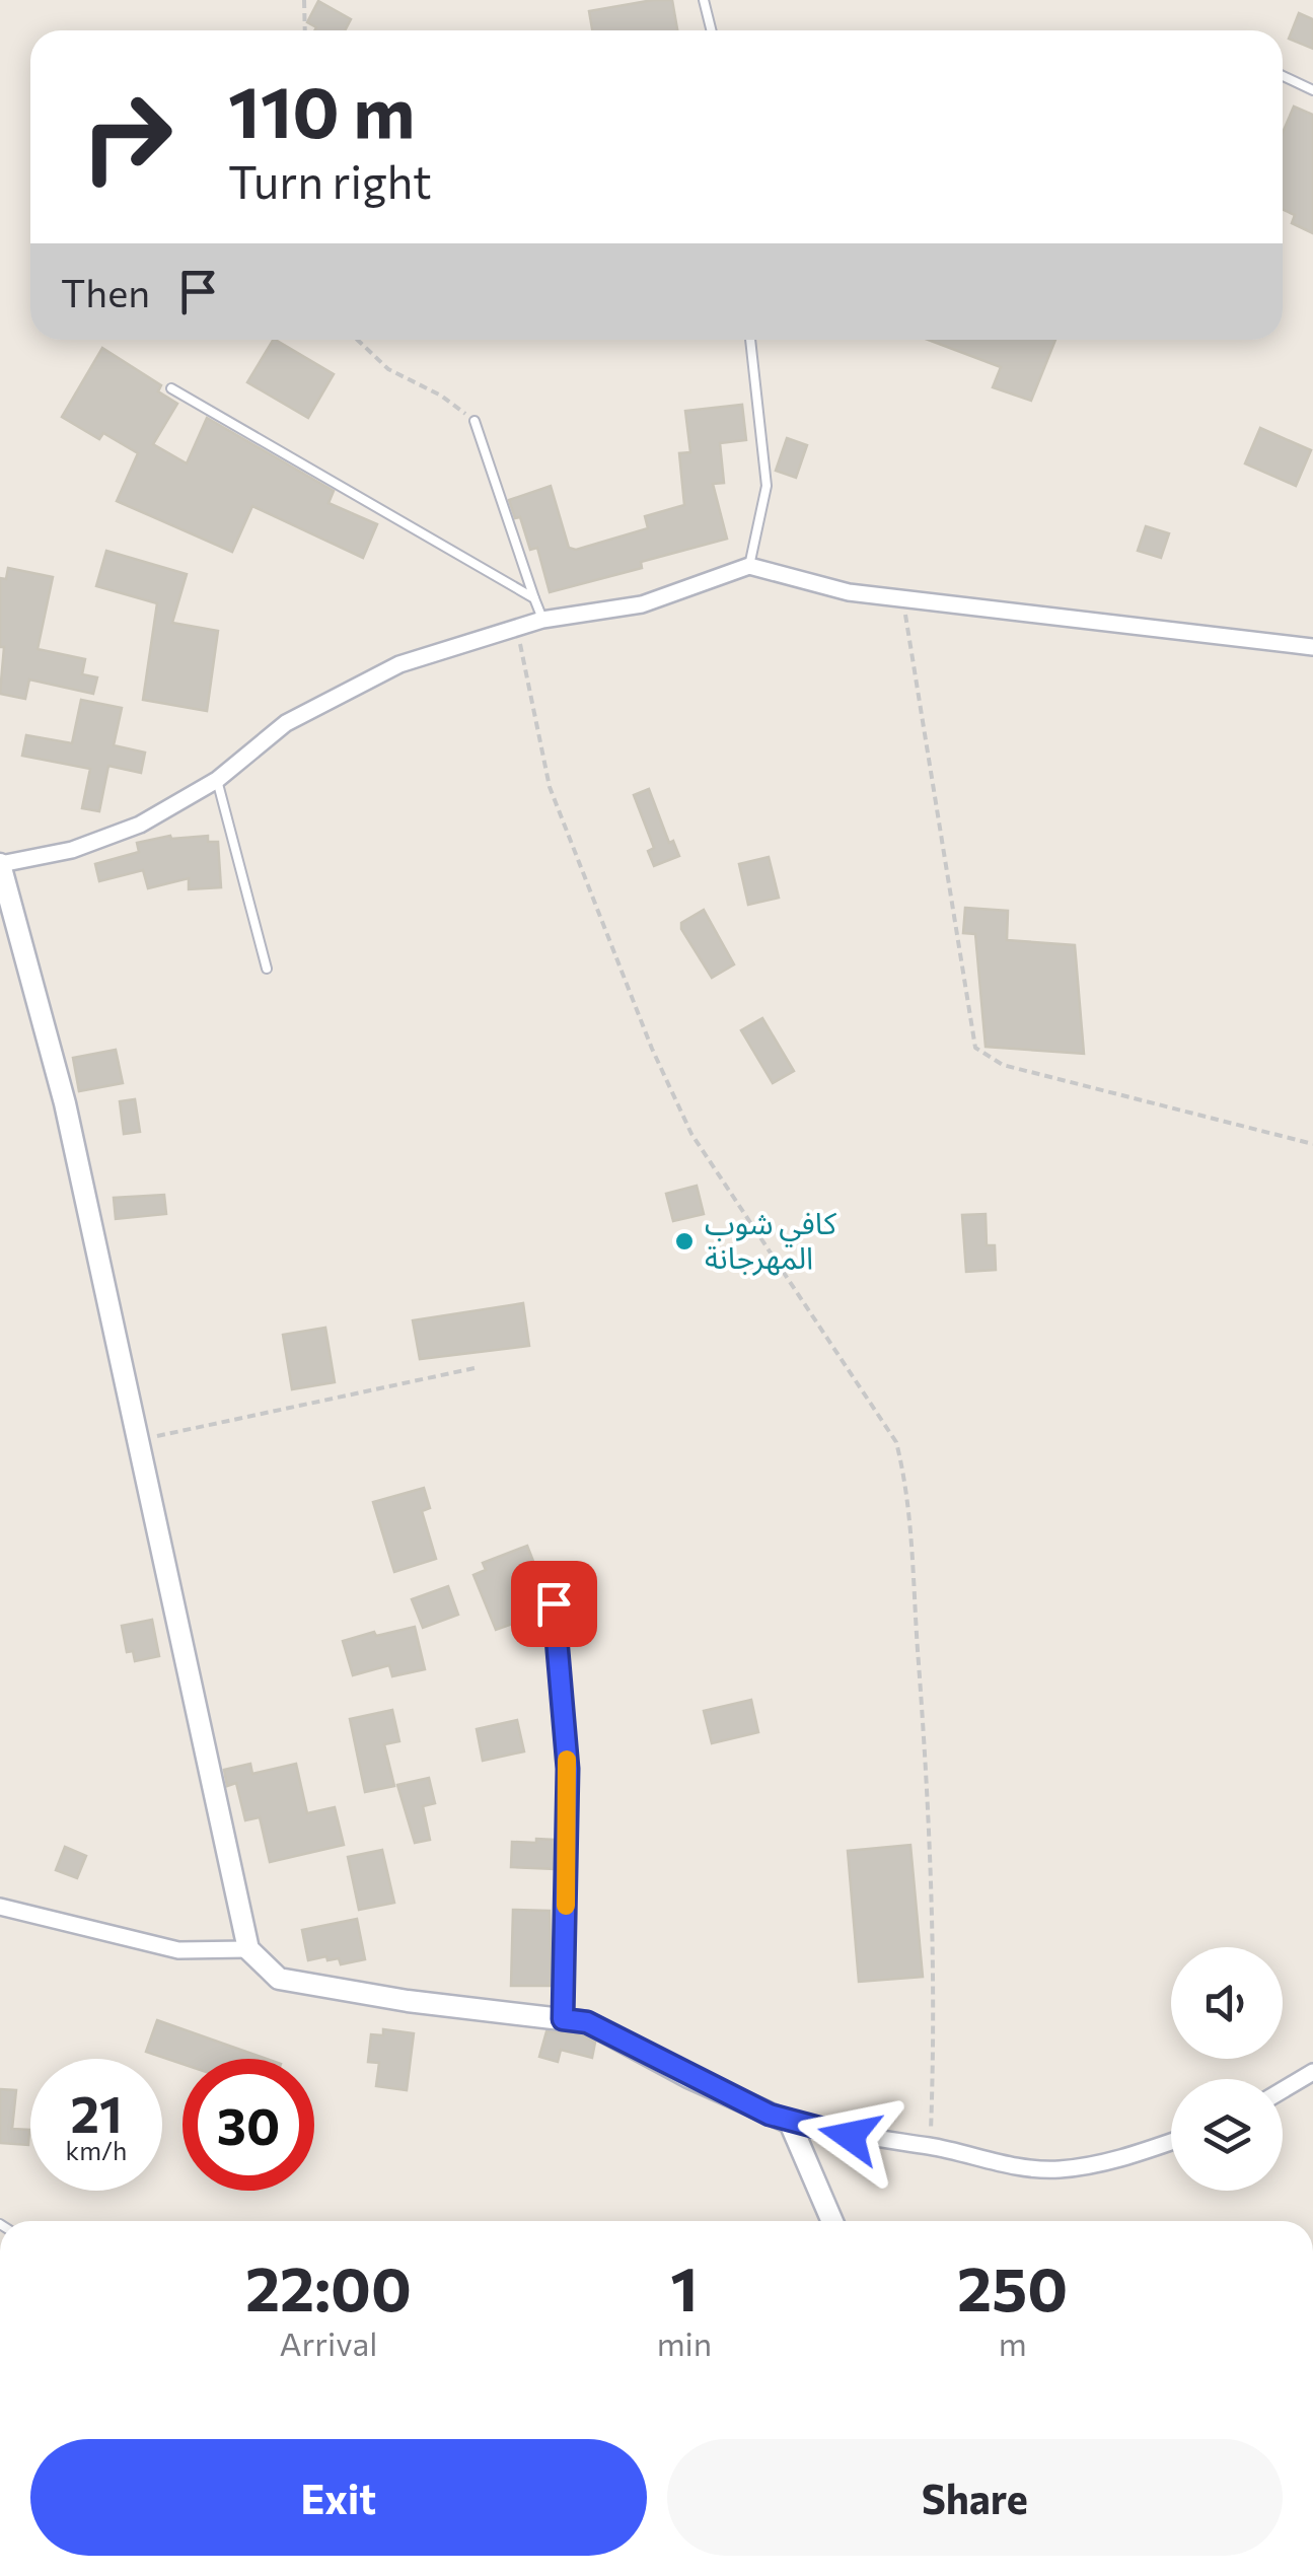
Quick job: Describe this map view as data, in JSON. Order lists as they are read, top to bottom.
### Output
{
  "places": ["كافي شوب المهرجانة"],
  "page": {
    "turn": ["110 m", "Turn right"],
    "then": "Then",
    "speed": "21 km/h",
    "limit": "30",
    "eta": [
      "22:00",
      "Arrival",
      "1",
      "min",
      "250",
      "m"
    ],
    "buttons": ["Exit", "Share"]
  }
}
